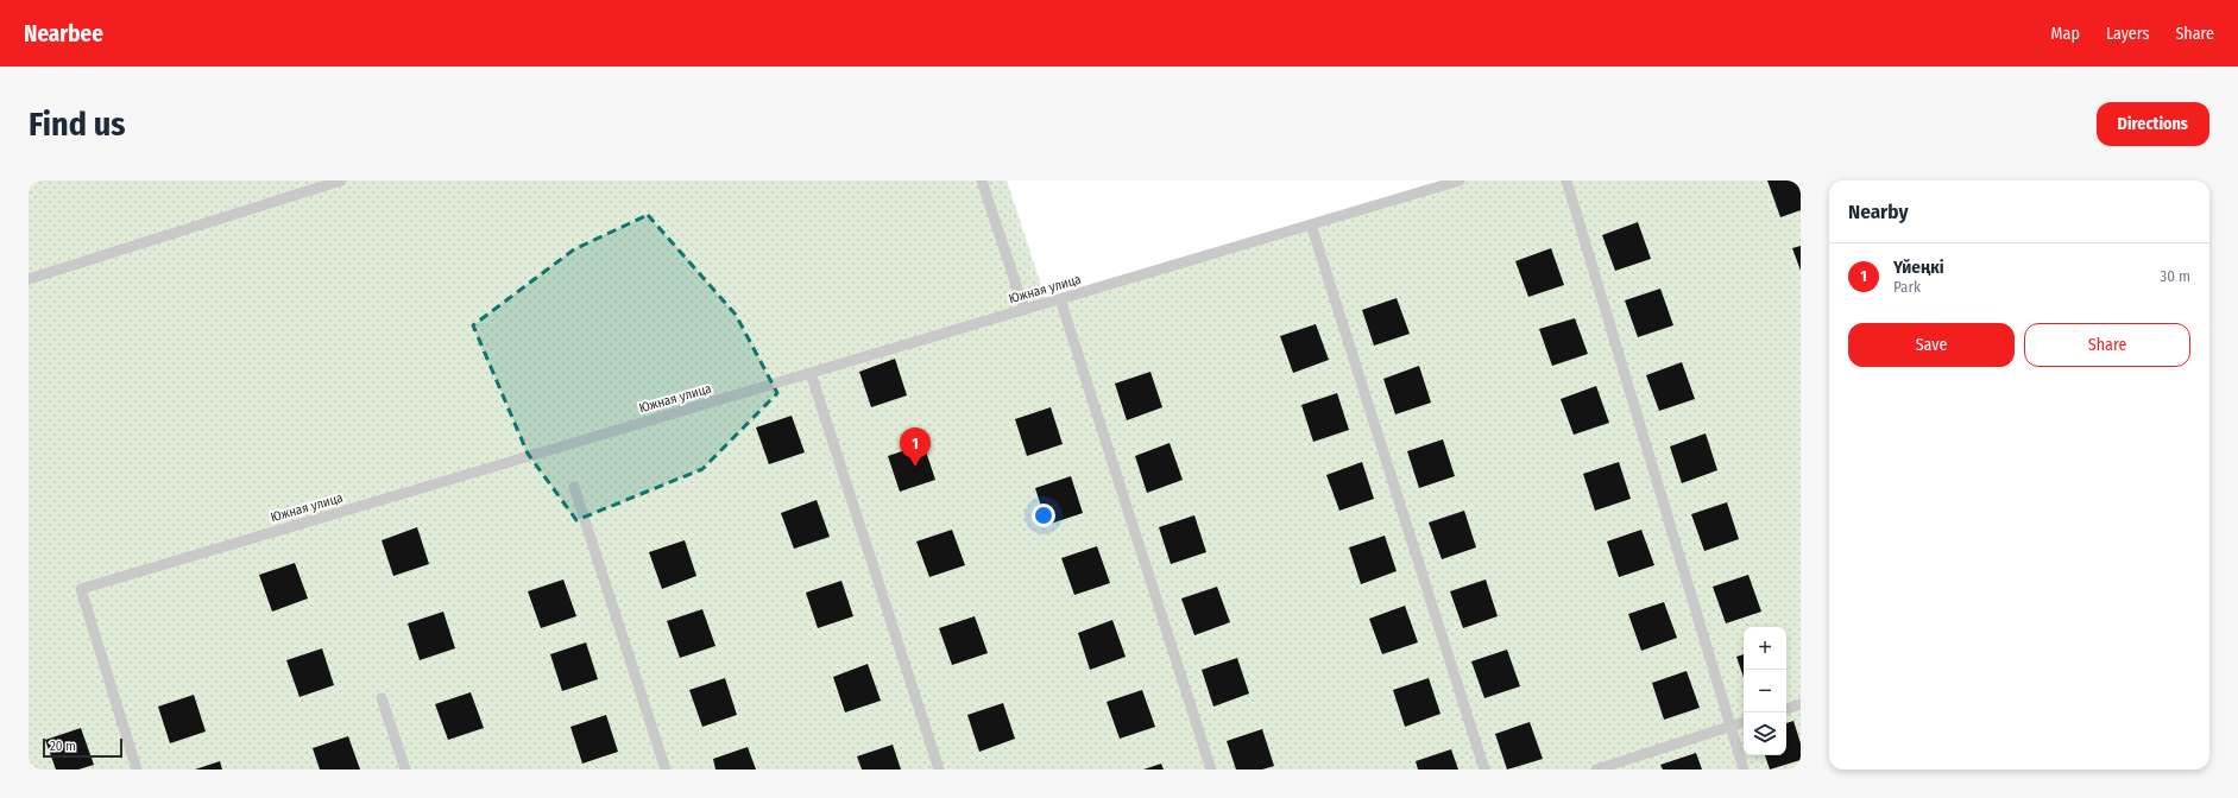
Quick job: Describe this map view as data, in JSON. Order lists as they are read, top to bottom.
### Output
{
  "streets": {
    "lane": ["Южная улица"]
  },
  "scale_bar": "20 m",
  "page": {
    "header": "Nearbee",
    "nav": ["Map", "Layers", "Share"],
    "buttons": [
      "Directions",
      ["Save", "Share"]
    ],
    "title": "Find us",
    "heading": "Nearby",
    "list": [
      {
        "mark": "1",
        "name": "Үйеңкі",
        "note": "Park",
        "value": "30 m"
      }
    ],
    "pins": "1",
    "map_buttons": ["+", "−"],
    "scale": "20 m"
  }
}
